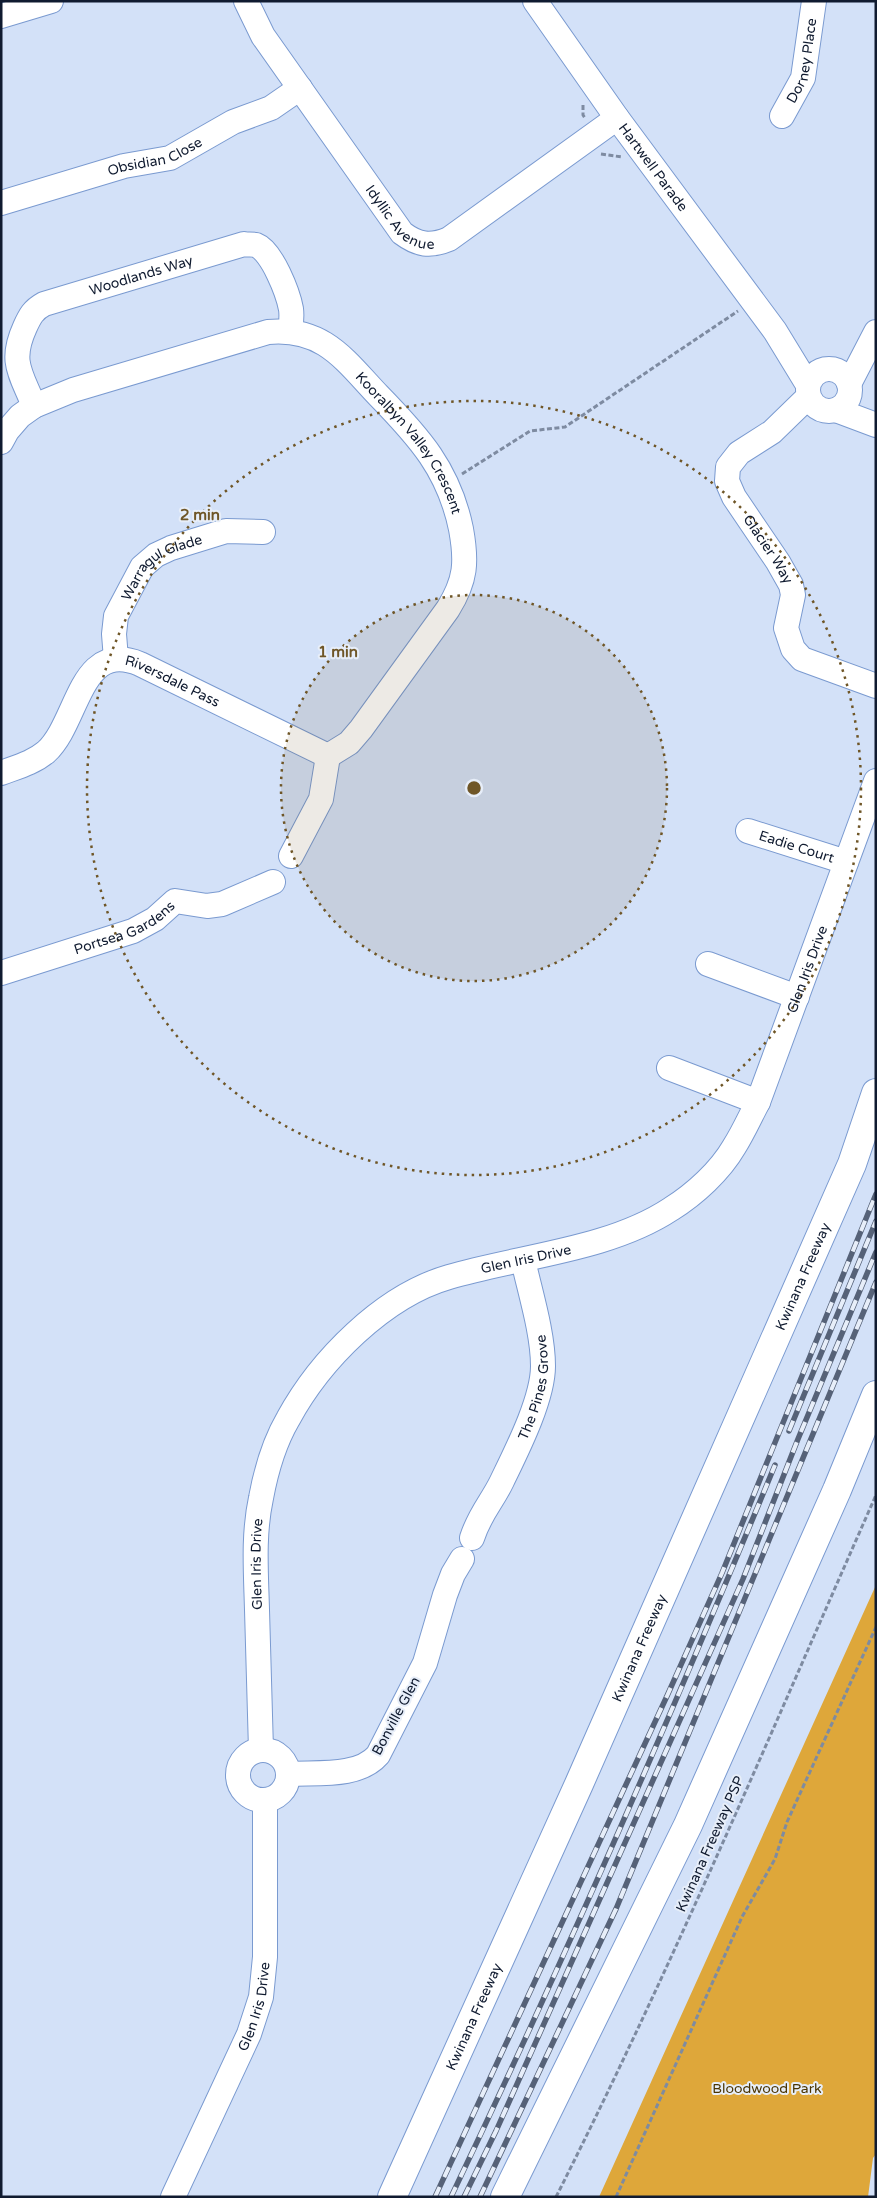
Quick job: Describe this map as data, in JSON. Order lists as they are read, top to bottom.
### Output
{
  "streets": {
    "highway": ["Kwinana Freeway"],
    "street": [
      "Dorney Place",
      "Obsidian Close",
      "Hartwell Parade",
      "Idyllic Avenue",
      "Woodlands Way",
      "Kooralbyn Valley Crescent",
      "Glacier Way",
      "Warragul Glade",
      "Riversdale Pass",
      "Eadie Court",
      "Portsea Gardens",
      "Glen Iris Drive",
      "The Pines Grove",
      "Bonville Glen"
    ],
    "path": ["Kwinana Freeway PSP"]
  },
  "crossings": [
    ["Obsidian Close", "Idyllic Avenue"],
    ["Hartwell Parade", "Idyllic Avenue"],
    ["Hartwell Parade", "Glacier Way"],
    ["Woodlands Way", "Kooralbyn Valley Crescent"],
    ["Kooralbyn Valley Crescent", "Riversdale Pass"],
    ["Warragul Glade", "Riversdale Pass"],
    ["Eadie Court", "Glen Iris Drive"],
    ["Glen Iris Drive", "The Pines Grove"],
    ["Glen Iris Drive", "Bonville Glen"]
  ],
  "parks": ["Bloodwood Park"],
  "rings": ["2 min", "1 min"]
}
